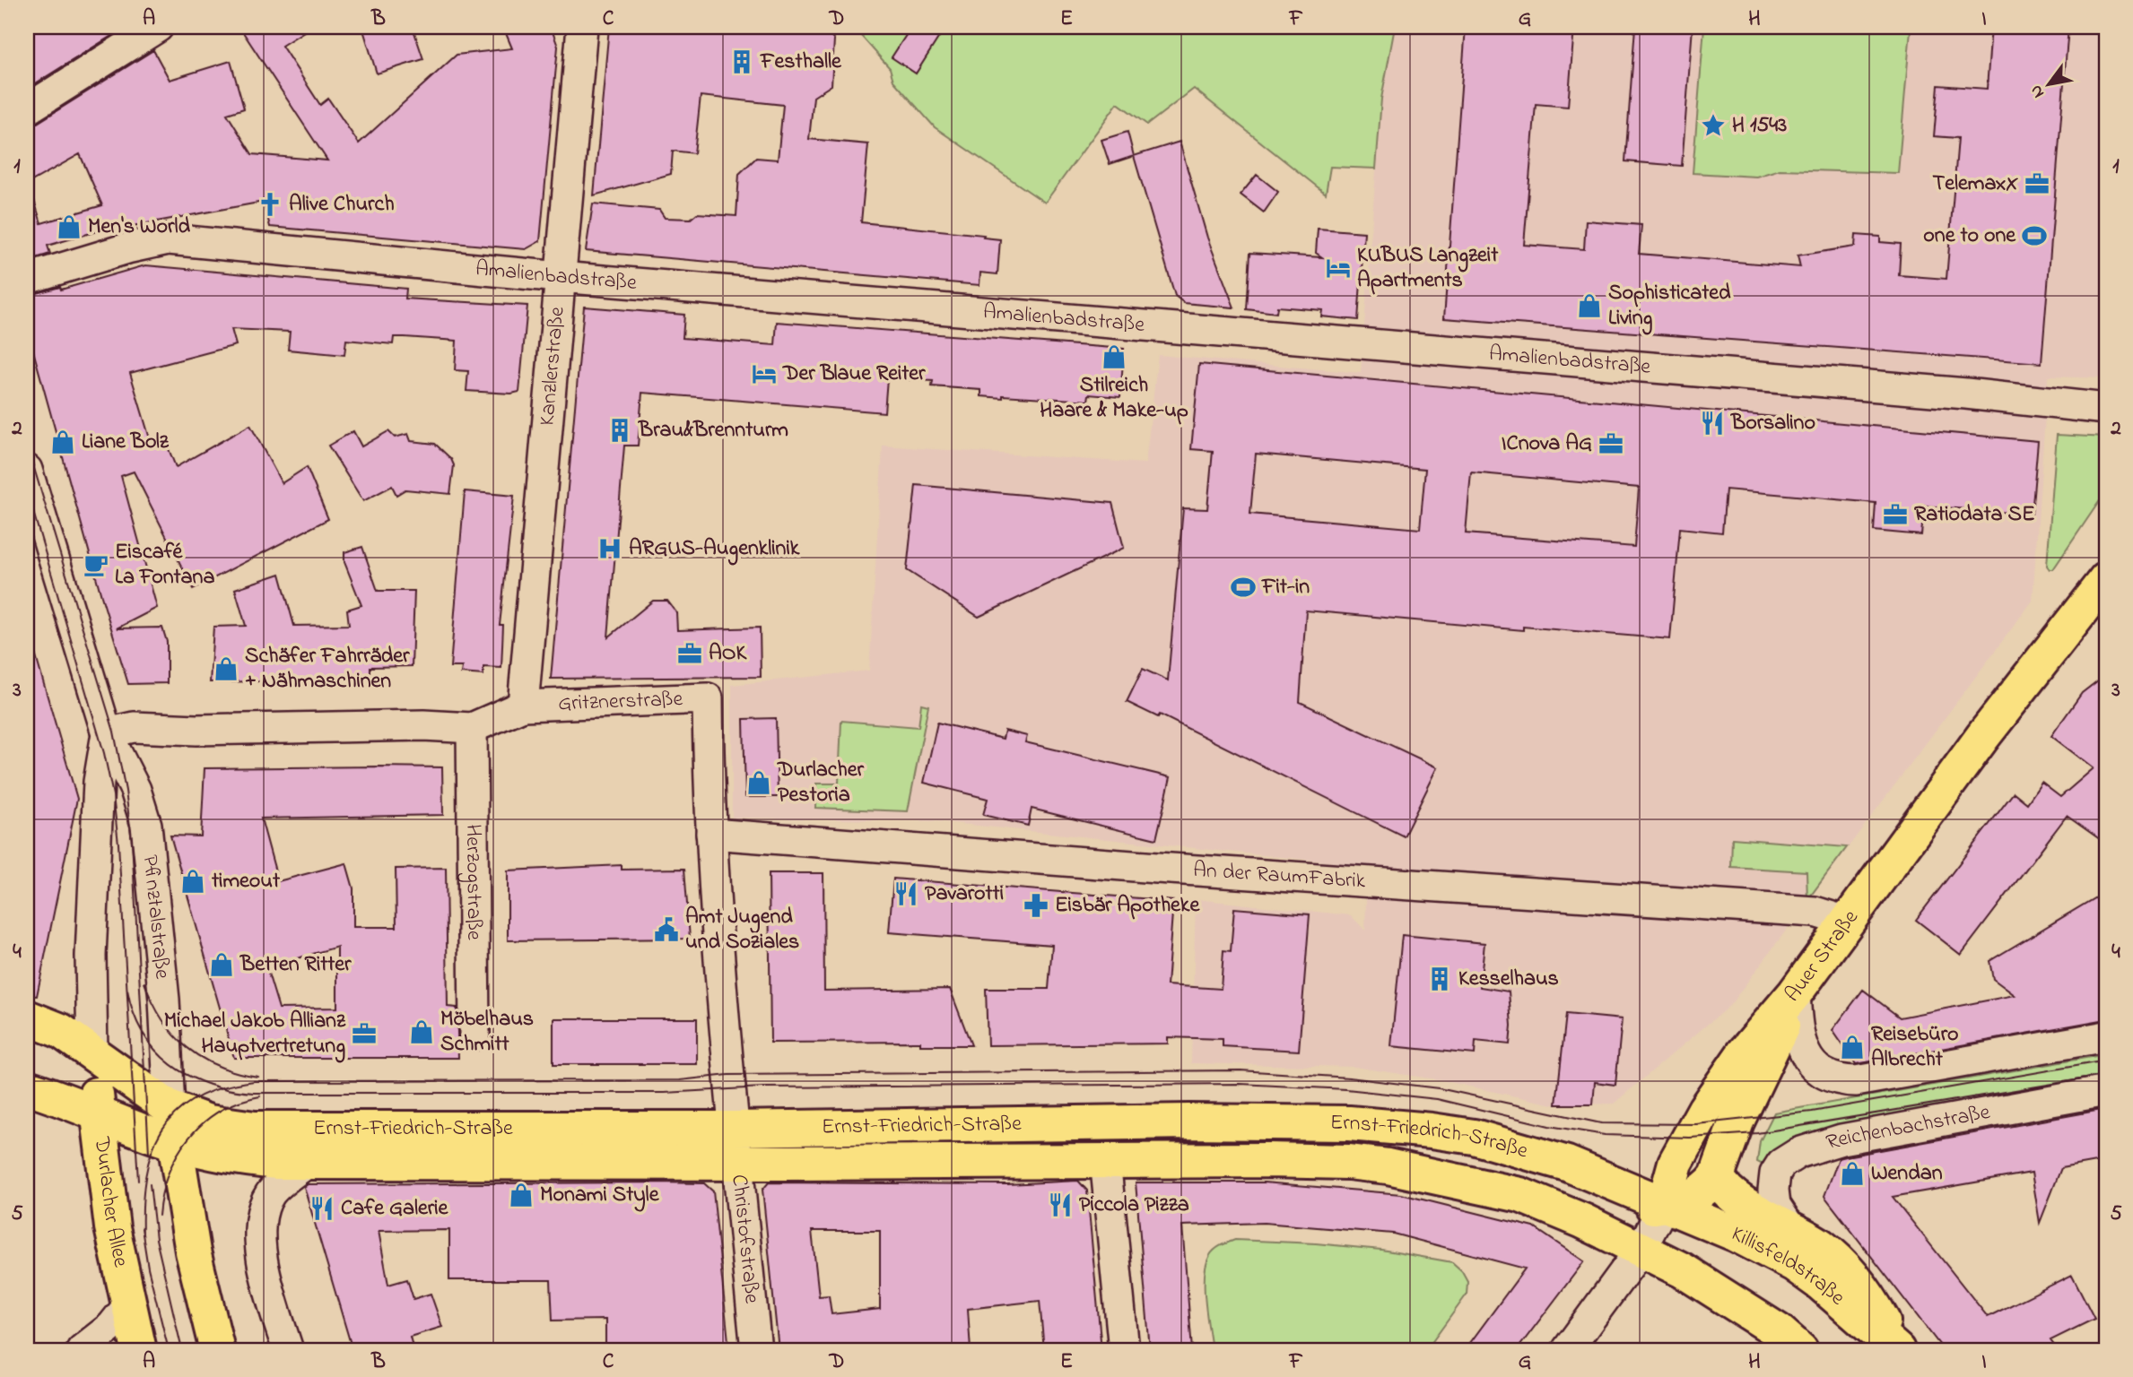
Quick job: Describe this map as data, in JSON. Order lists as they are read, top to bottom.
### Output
{
  "streets": {
    "main road": [
      "Auer Straße",
      "Ernst-Friedrich-Straße",
      "Durlacher Allee",
      "Killisfeldstraße"
    ],
    "street": [
      "Amalienbadstraße",
      "Kanzlerstraße",
      "Gritznerstraße",
      "An der RaumFabrik",
      "Herzogstraße",
      "Pfinztalstraße",
      "Reichenbachstraße",
      "Christofstraße"
    ]
  },
  "crossings": [
    ["Amalienbadstraße", "Kanzlerstraße"],
    ["Kanzlerstraße", "Gritznerstraße"],
    ["Gritznerstraße", "An der RaumFabrik"],
    ["Gritznerstraße", "Herzogstraße"],
    ["Gritznerstraße", "Pfinztalstraße"],
    ["Gritznerstraße", "Ernst-Friedrich-Straße"],
    ["Gritznerstraße", "Christofstraße"],
    ["An der RaumFabrik", "Auer Straße"],
    ["Pfinztalstraße", "Ernst-Friedrich-Straße"],
    ["Pfinztalstraße", "Durlacher Allee"],
    ["Auer Straße", "Ernst-Friedrich-Straße"],
    ["Auer Straße", "Killisfeldstraße"],
    ["Ernst-Friedrich-Straße", "Christofstraße"],
    ["Ernst-Friedrich-Straße", "Killisfeldstraße"]
  ],
  "places": {
    "building": ["Festhalle", "Brau&Brennturm", "Kesselhaus"],
    "place": ["H 1543"],
    "office": [
      "TelemaxX",
      "ICnova AG",
      "Ratiodata SE",
      "AOK",
      "Michael Jakob Allianz Hauptvertretung"
    ],
    "church": ["Alive Church"],
    "shop": [
      "Men's World",
      "Sophisticated Living",
      "Stilreich Haare & Make-up",
      "Liane Bolz",
      "Schäfer Fahrräder + Nähmaschinen",
      "Durlacher Pestoria",
      "timeout",
      "Betten Ritter",
      "Möbelhaus Schmitt",
      "Reisebüro Albrecht",
      "Wendan",
      "Monami Style"
    ],
    "sports": ["one to one", "Fit-in"],
    "hotel": ["KUBUS Langzeit Apartments", "Der Blaue Reiter"],
    "restaurant": [
      "Borsalino",
      "Pavarotti",
      "Piccola Pizza",
      "Cafe Galerie"
    ],
    "hospital": ["ARGUS-Augenklinik"],
    "cafe": ["Eiscafé La Fontana"],
    "pharmacy": ["Eisbär Apotheke"],
    "public building": ["Amt Jugend und Soziales"]
  },
  "north": "bottom left",
  "grid": {
    "columns": [
      "A",
      "B",
      "C",
      "D",
      "E",
      "F",
      "G",
      "H",
      "I"
    ],
    "rows": [
      "1",
      "2",
      "3",
      "4",
      "5"
    ]
  }
}
